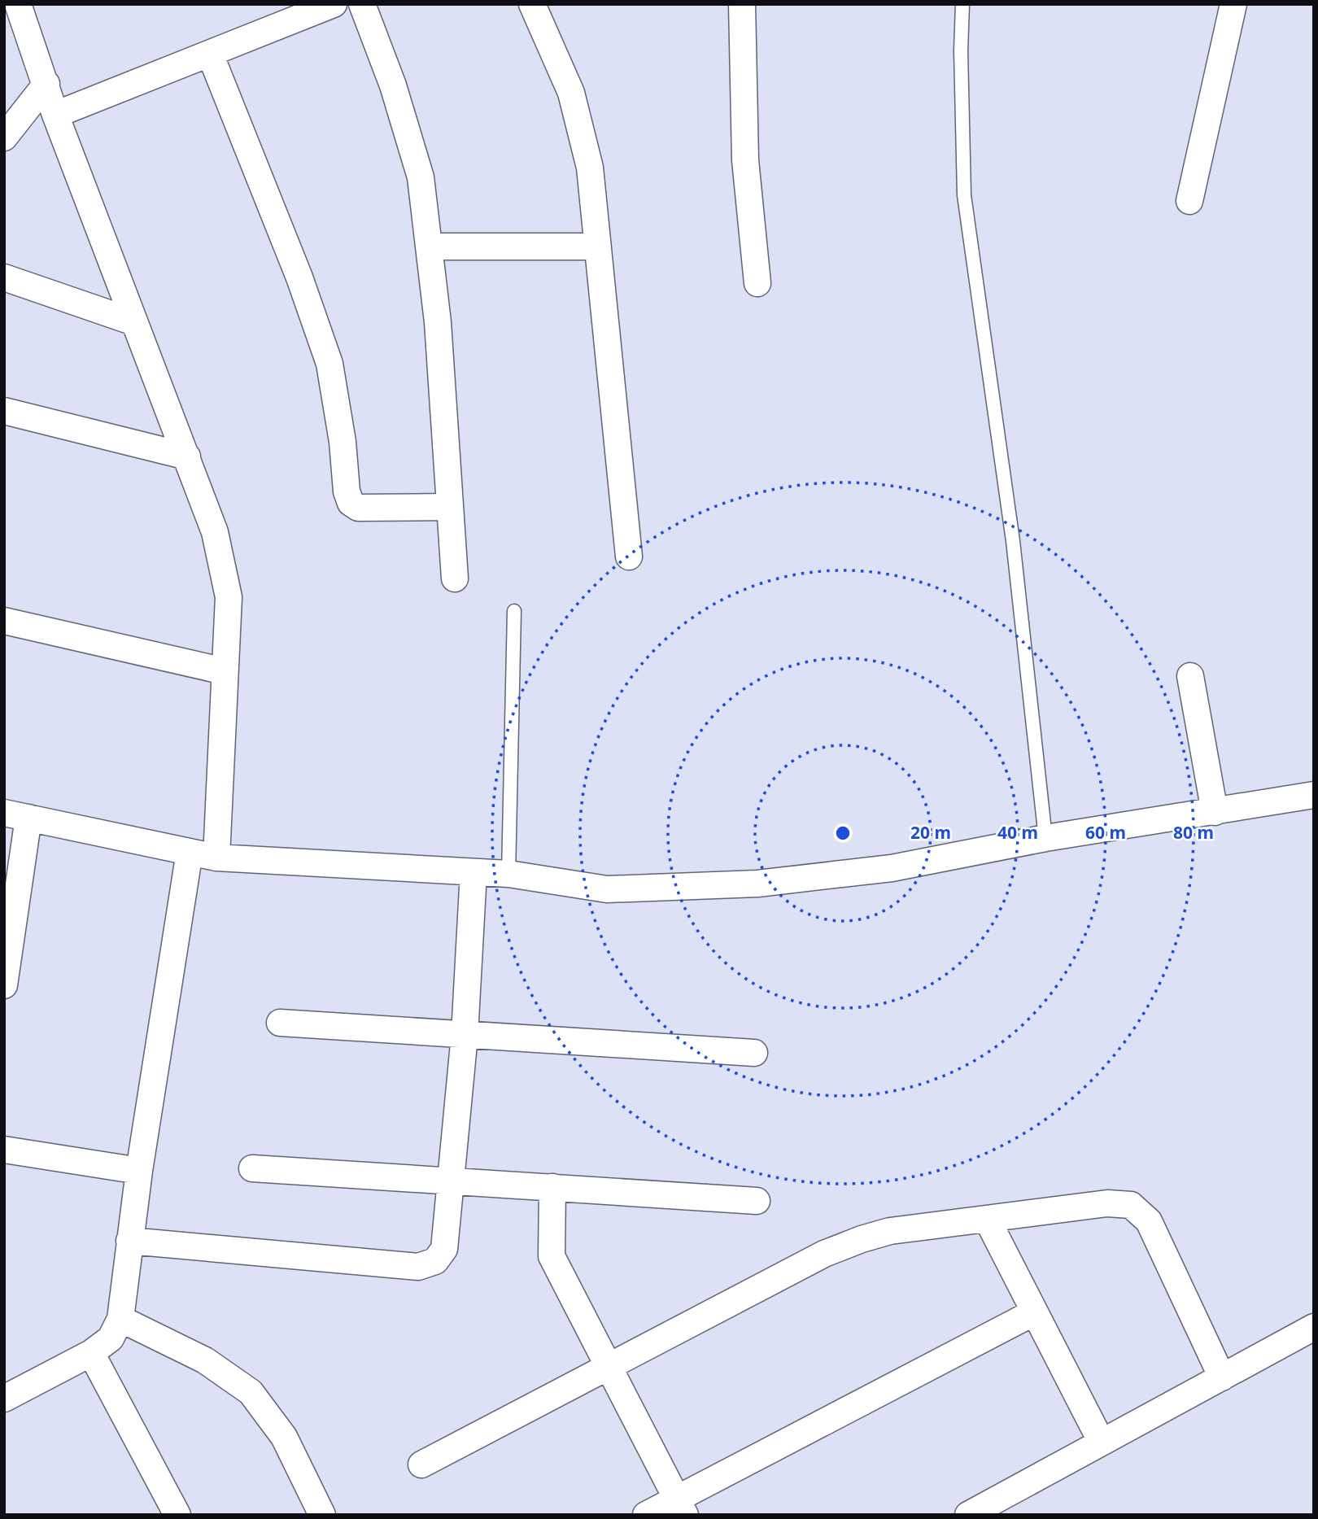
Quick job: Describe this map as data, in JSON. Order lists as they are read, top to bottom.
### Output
{
  "rings": [
    "20 m",
    "40 m",
    "60 m",
    "80 m"
  ]
}
